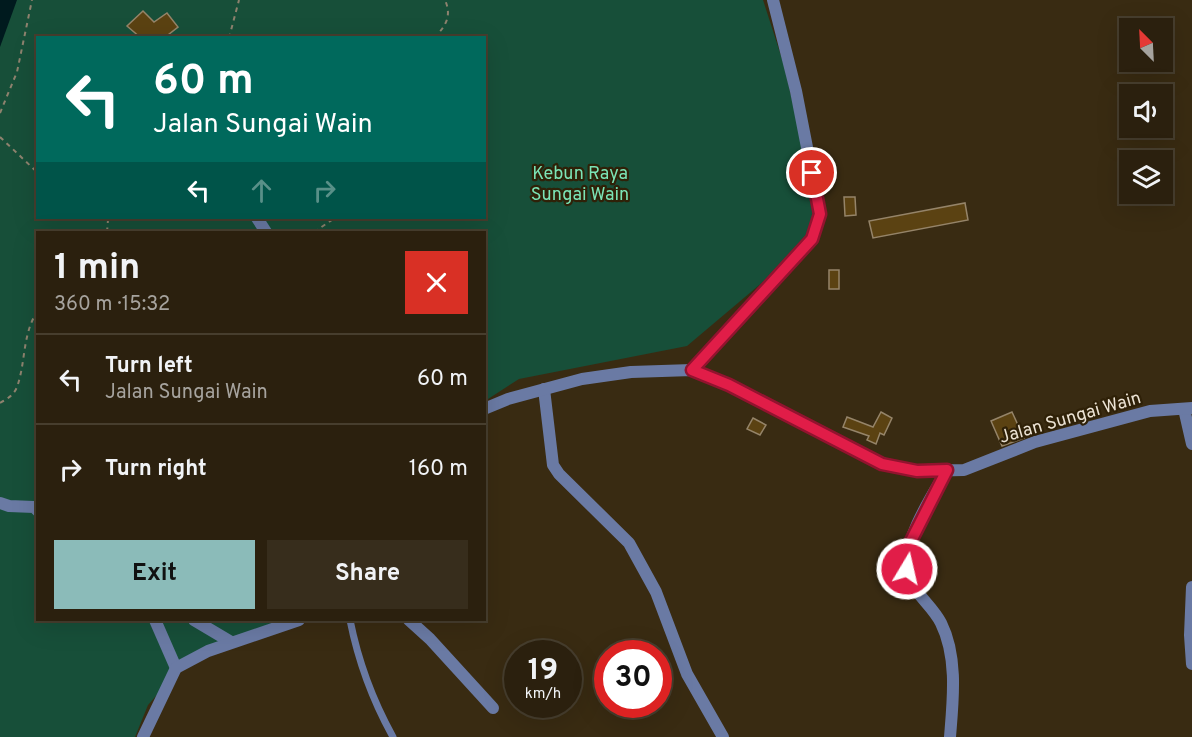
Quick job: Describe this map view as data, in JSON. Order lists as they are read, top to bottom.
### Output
{
  "streets": {
    "street": ["Jalan Sungai Wain"]
  },
  "parks": ["Kebun Raya Sungai Wain"],
  "north": "top left",
  "page": {
    "turn": ["60 m", "Jalan Sungai Wain"],
    "heading": ["1 min", "360 m · 15:32"],
    "list": [
      {
        "name": "Turn left",
        "note": "Jalan Sungai Wain",
        "value": "60 m"
      },
      {
        "name": "Turn right",
        "value": "160 m"
      }
    ],
    "buttons": ["Exit", "Share"],
    "speed": "19 km/h",
    "limit": "30"
  }
}
